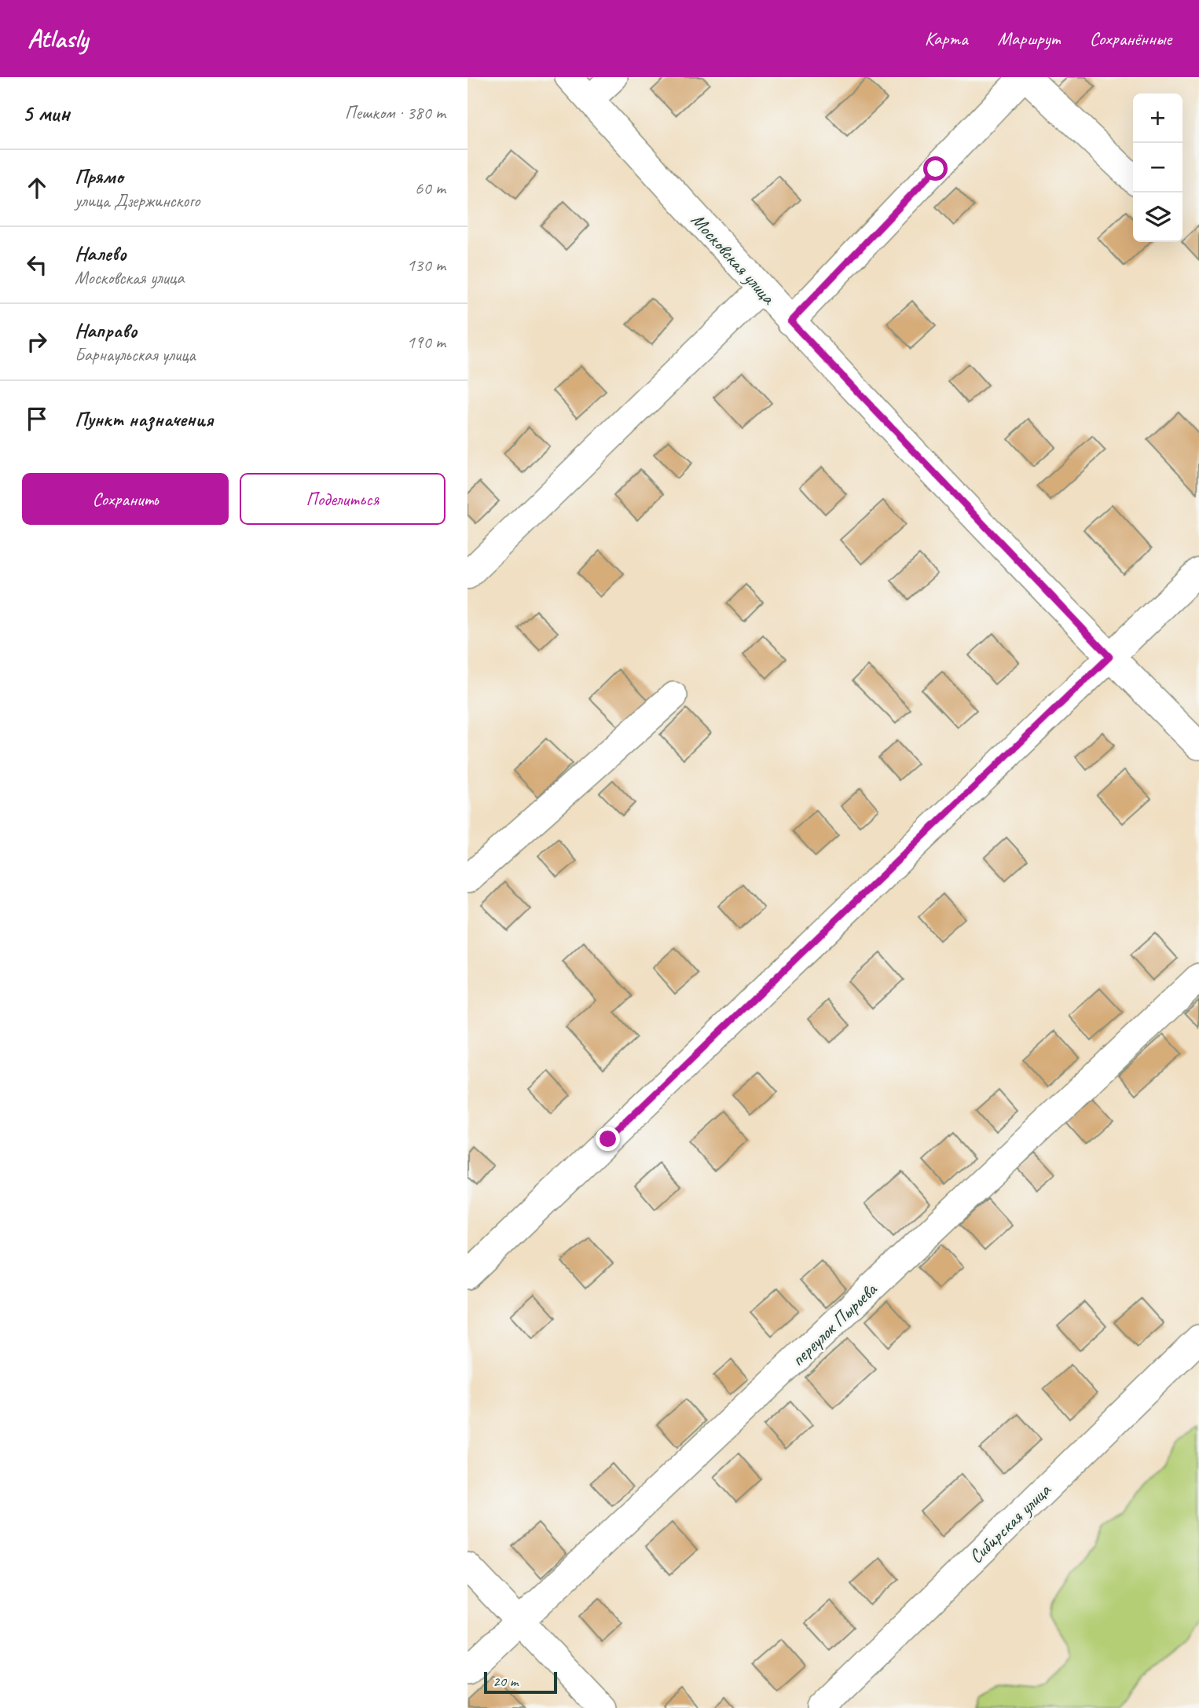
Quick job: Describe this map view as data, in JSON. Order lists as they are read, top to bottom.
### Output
{
  "streets": {
    "street": ["Московская улица", "переулок Пырьева", "Сибирская улица"]
  },
  "scale_bar": "20 m",
  "page": {
    "header": "Atlasly",
    "nav": ["Карта", "Маршрут", "Сохранённые"],
    "heading": ["5 мин", "Пешком · 380 m"],
    "map_buttons": ["+", "−"],
    "list": [
      ["Прямо", "улица Дзержинского", "60 m"],
      ["Налево", "Московская улица", "130 m"],
      ["Направо", "Барнаульская улица", "190 m"],
      "Пункт назначения"
    ],
    "buttons": ["Сохранить", "Поделиться"],
    "scale": "20 m"
  }
}
